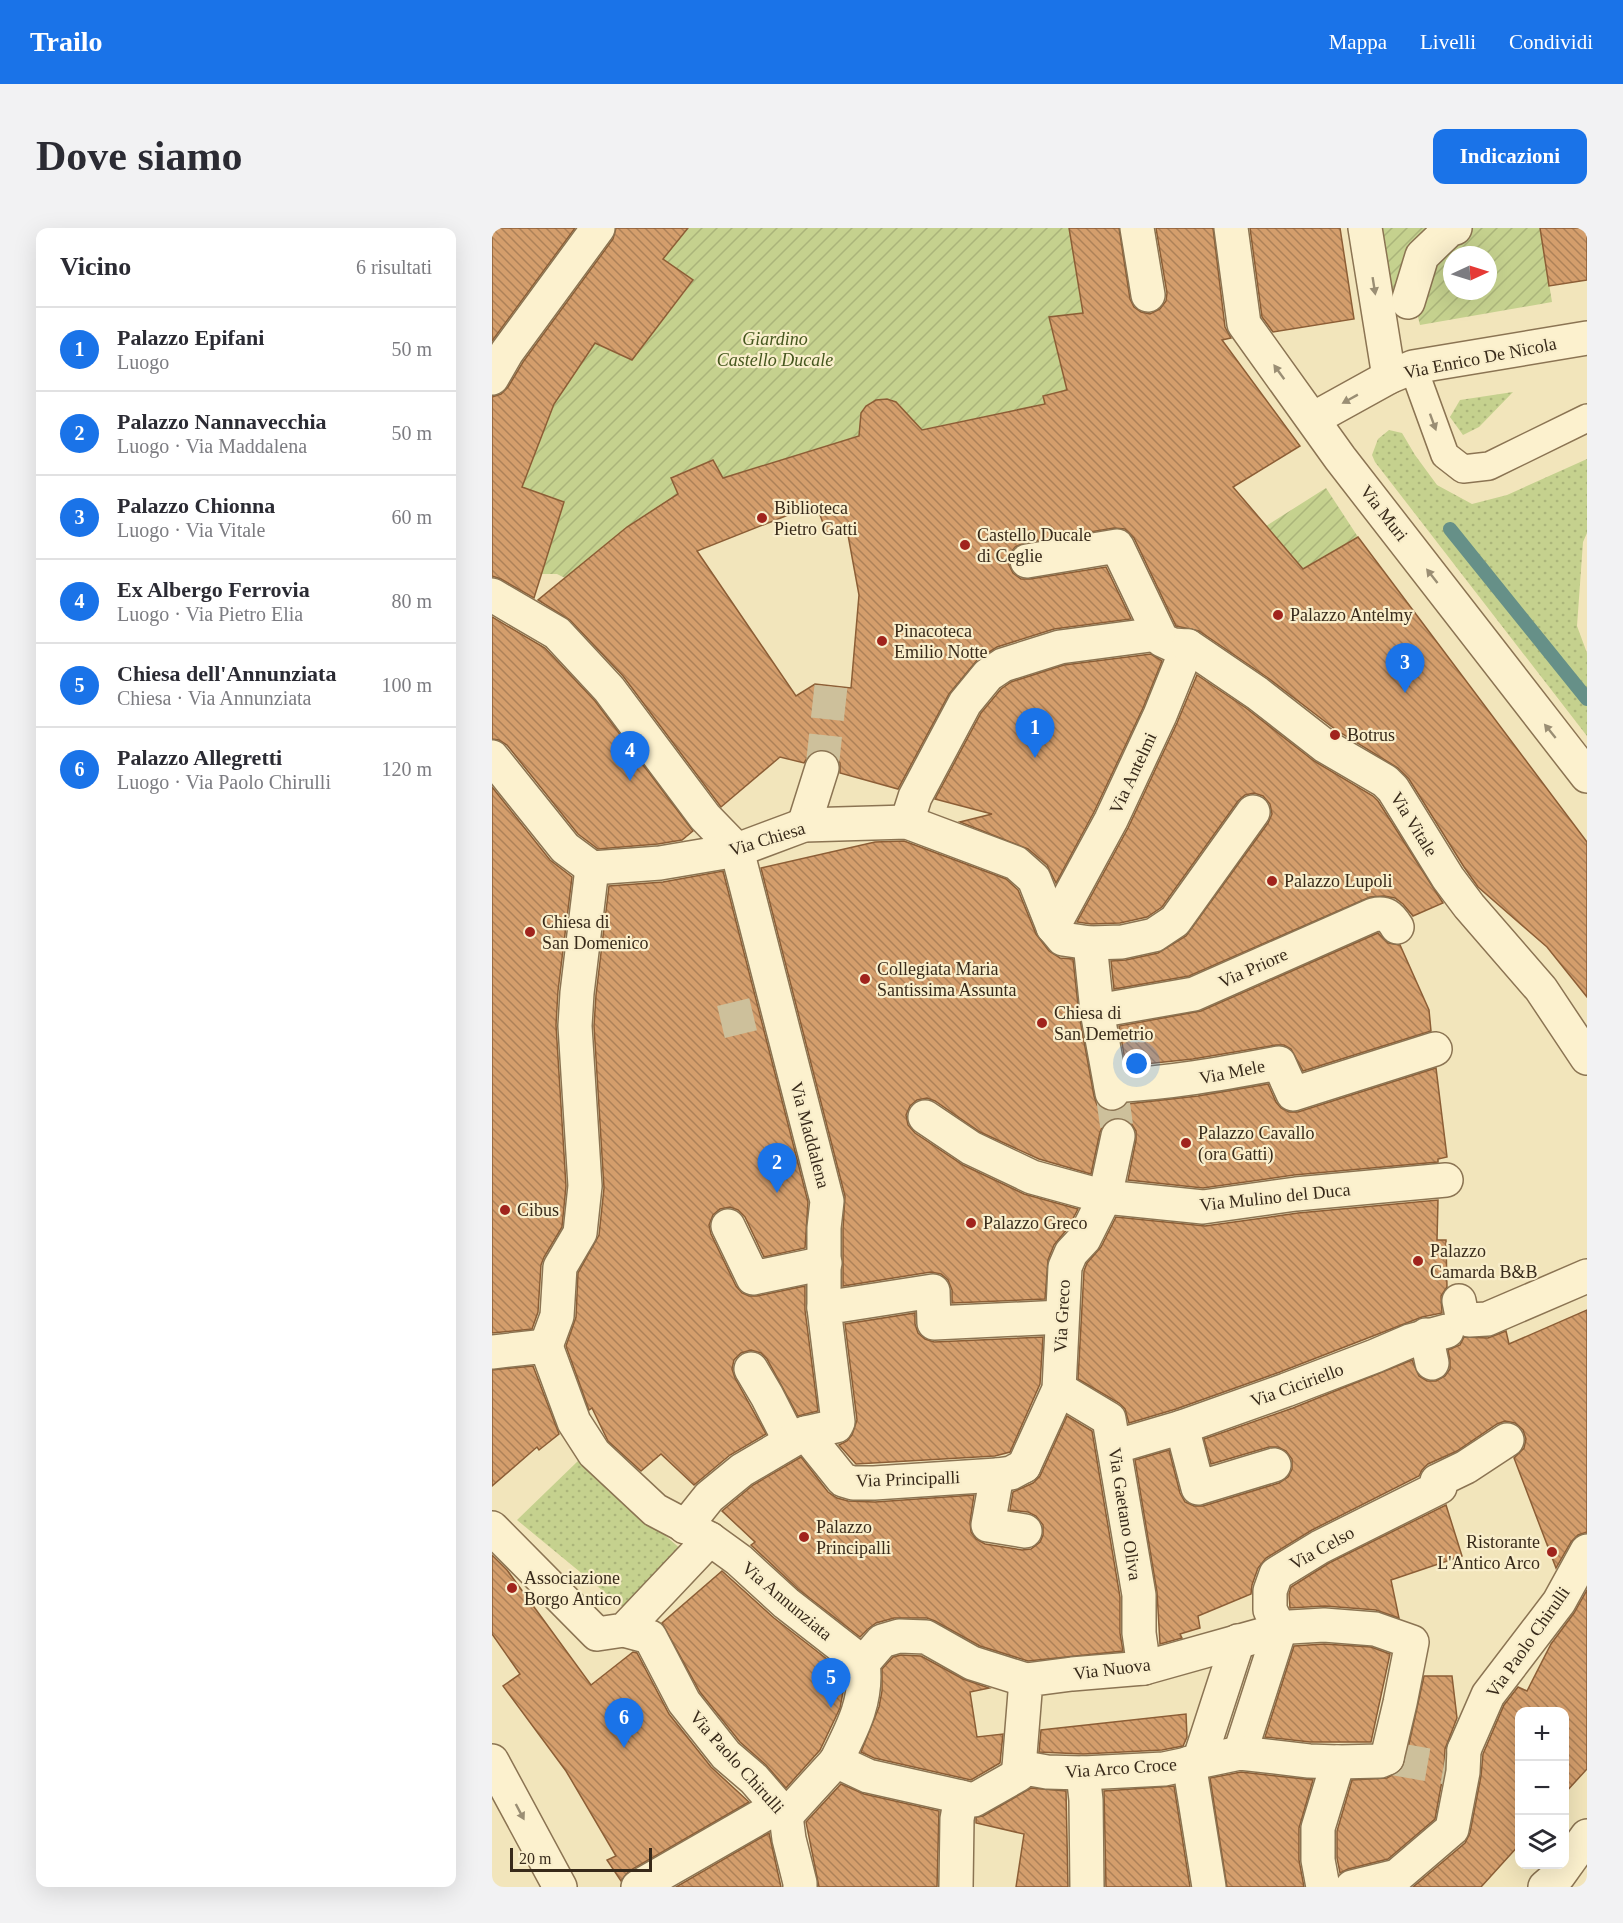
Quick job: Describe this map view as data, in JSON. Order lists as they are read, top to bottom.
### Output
{
  "streets": {
    "street": [
      "Via Enrico De Nicola",
      "Via Muri",
      "Via Antelmi",
      "Via Vitale",
      "Via Chiesa",
      "Via Priore",
      "Via Mele",
      "Via Maddalena",
      "Via Mulino del Duca",
      "Via Greco",
      "Via Ciciriello",
      "Via Principalli",
      "Via Gaetano Oliva",
      "Via Celso",
      "Via Annunziata",
      "Via Paolo Chirulli",
      "Via Nuova",
      "Via Arco Croce"
    ]
  },
  "crossings": [
    ["Via Enrico De Nicola", "Via Muri"],
    ["Via Antelmi", "Via Vitale"],
    ["Via Chiesa", "Via Maddalena"],
    ["Via Priore", "Via Mele"],
    ["Via Maddalena", "Via Principalli"],
    ["Via Mulino del Duca", "Via Greco"],
    ["Via Greco", "Via Principalli"],
    ["Via Greco", "Via Gaetano Oliva"],
    ["Via Ciciriello", "Via Gaetano Oliva"],
    ["Via Gaetano Oliva", "Via Nuova"],
    ["Via Celso", "Via Nuova"],
    ["Via Nuova", "Via Arco Croce"]
  ],
  "parks": ["Giardino Castello Ducale"],
  "places": [
    "Biblioteca Pietro Gatti",
    "Castello Ducale di Ceglie",
    "Palazzo Antelmy",
    "Pinacoteca Emilio Notte",
    "Botrus",
    "Palazzo Lupoli",
    "Chiesa di San Domenico",
    "Collegiata Maria Santissima Assunta",
    "Chiesa di San Demetrio",
    "Palazzo Cavallo (ora Gatti)",
    "Cibus",
    "Palazzo Greco",
    "Palazzo Camarda B&B",
    "Palazzo Principalli",
    "Ristorante L'Antico Arco",
    "Associazione Borgo Antico"
  ],
  "scale_bar": "20 m",
  "north": "right",
  "page": {
    "header": "Trailo",
    "nav": ["Mappa", "Livelli", "Condividi"],
    "buttons": "Indicazioni",
    "title": "Dove siamo",
    "heading": ["Vicino", "6 risultati"],
    "list": [
      {
        "mark": "1",
        "name": "Palazzo Epifani",
        "note": "Luogo",
        "value": "50 m"
      },
      {
        "mark": "2",
        "name": "Palazzo Nannavecchia",
        "note": "Luogo · Via Maddalena",
        "value": "50 m"
      },
      {
        "mark": "3",
        "name": "Palazzo Chionna",
        "note": "Luogo · Via Vitale",
        "value": "60 m"
      },
      {
        "mark": "4",
        "name": "Ex Albergo Ferrovia",
        "note": "Luogo · Via Pietro Elia",
        "value": "80 m"
      },
      {
        "mark": "5",
        "name": "Chiesa dell'Annunziata",
        "note": "Chiesa · Via Annunziata",
        "value": "100 m"
      },
      {
        "mark": "6",
        "name": "Palazzo Allegretti",
        "note": "Luogo · Via Paolo Chirulli",
        "value": "120 m"
      }
    ],
    "pins": [
      "3",
      "1",
      "4",
      "2",
      "5",
      "6"
    ],
    "map_buttons": ["+", "−"],
    "scale": "20 m"
  }
}
